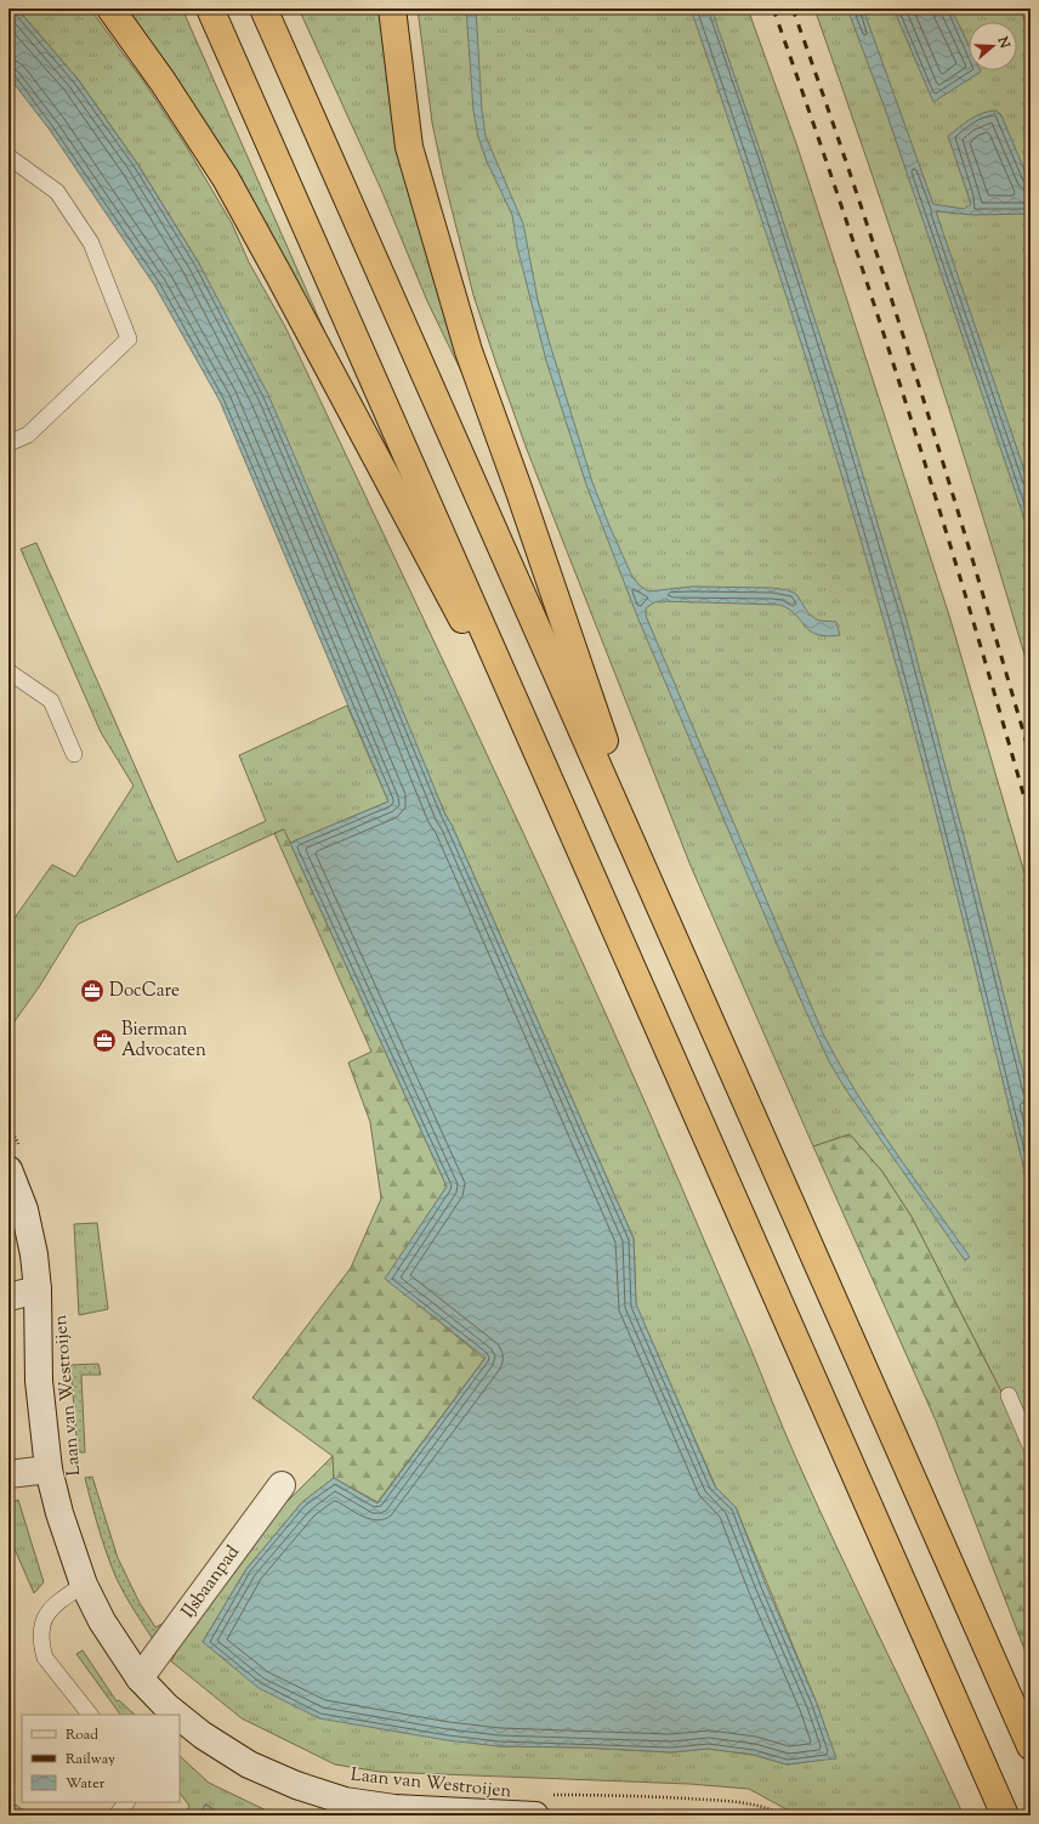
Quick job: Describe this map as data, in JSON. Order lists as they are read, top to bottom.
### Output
{
  "streets": {
    "street": ["Laan van Westroijen", "IJsbaanpad"]
  },
  "crossings": [
    ["Laan van Westroijen", "IJsbaanpad"]
  ],
  "places": {
    "office": ["DocCare", "Bierman Advocaten"]
  },
  "legend": ["Road", "Railway", "Water"],
  "north": "right"
}
